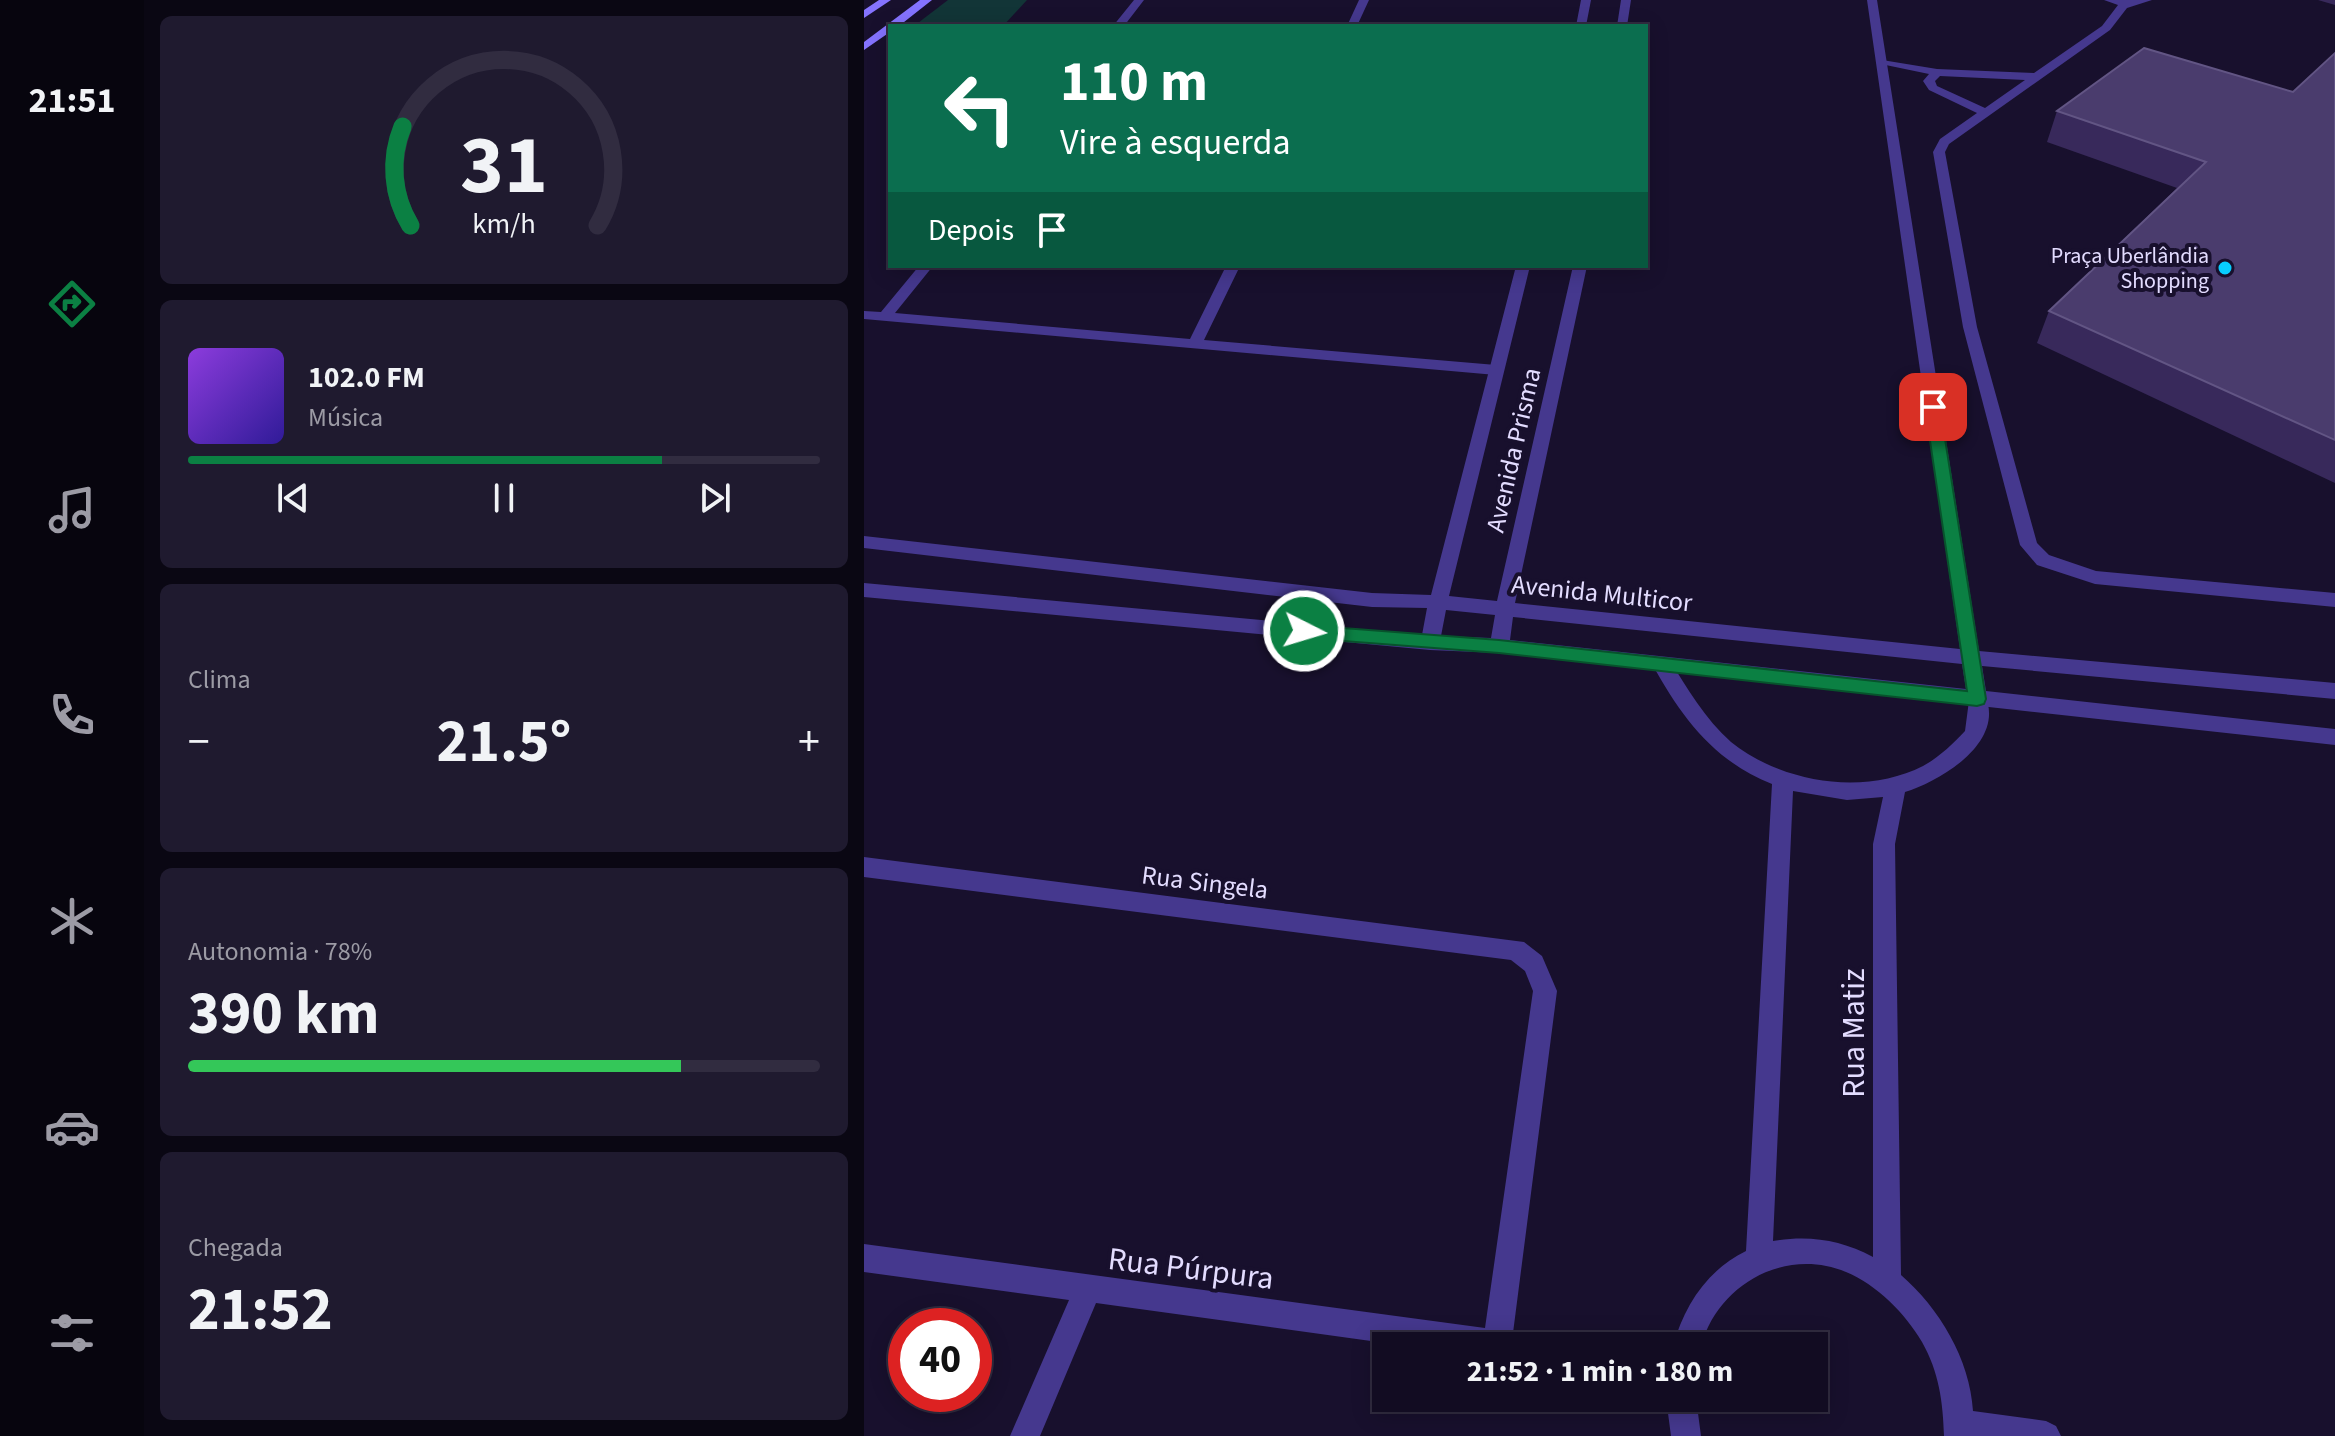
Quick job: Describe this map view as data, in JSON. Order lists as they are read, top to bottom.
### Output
{
  "streets": {
    "street": [
      "Avenida Prisma",
      "Avenida Multicor",
      "Rua Singela",
      "Rua Matiz",
      "Rua Púrpura"
    ]
  },
  "crossings": [
    ["Avenida Prisma", "Avenida Multicor"]
  ],
  "places": ["Praça Uberlândia Shopping"],
  "page": {
    "tabs": "21:51",
    "turn": ["110 m", "Vire à esquerda"],
    "then": "Depois",
    "song": ["102.0 FM", "Música"],
    "tile": [
      "Clima",
      ["Autonomia · 78%", "390 km"],
      ["Chegada", "21:52"]
    ],
    "heat": ["−", "21.5°", "+"],
    "limit": "40",
    "trip": "21:52 · 1 min · 180 m",
    "gauge": ["31", "km/h"]
  }
}
